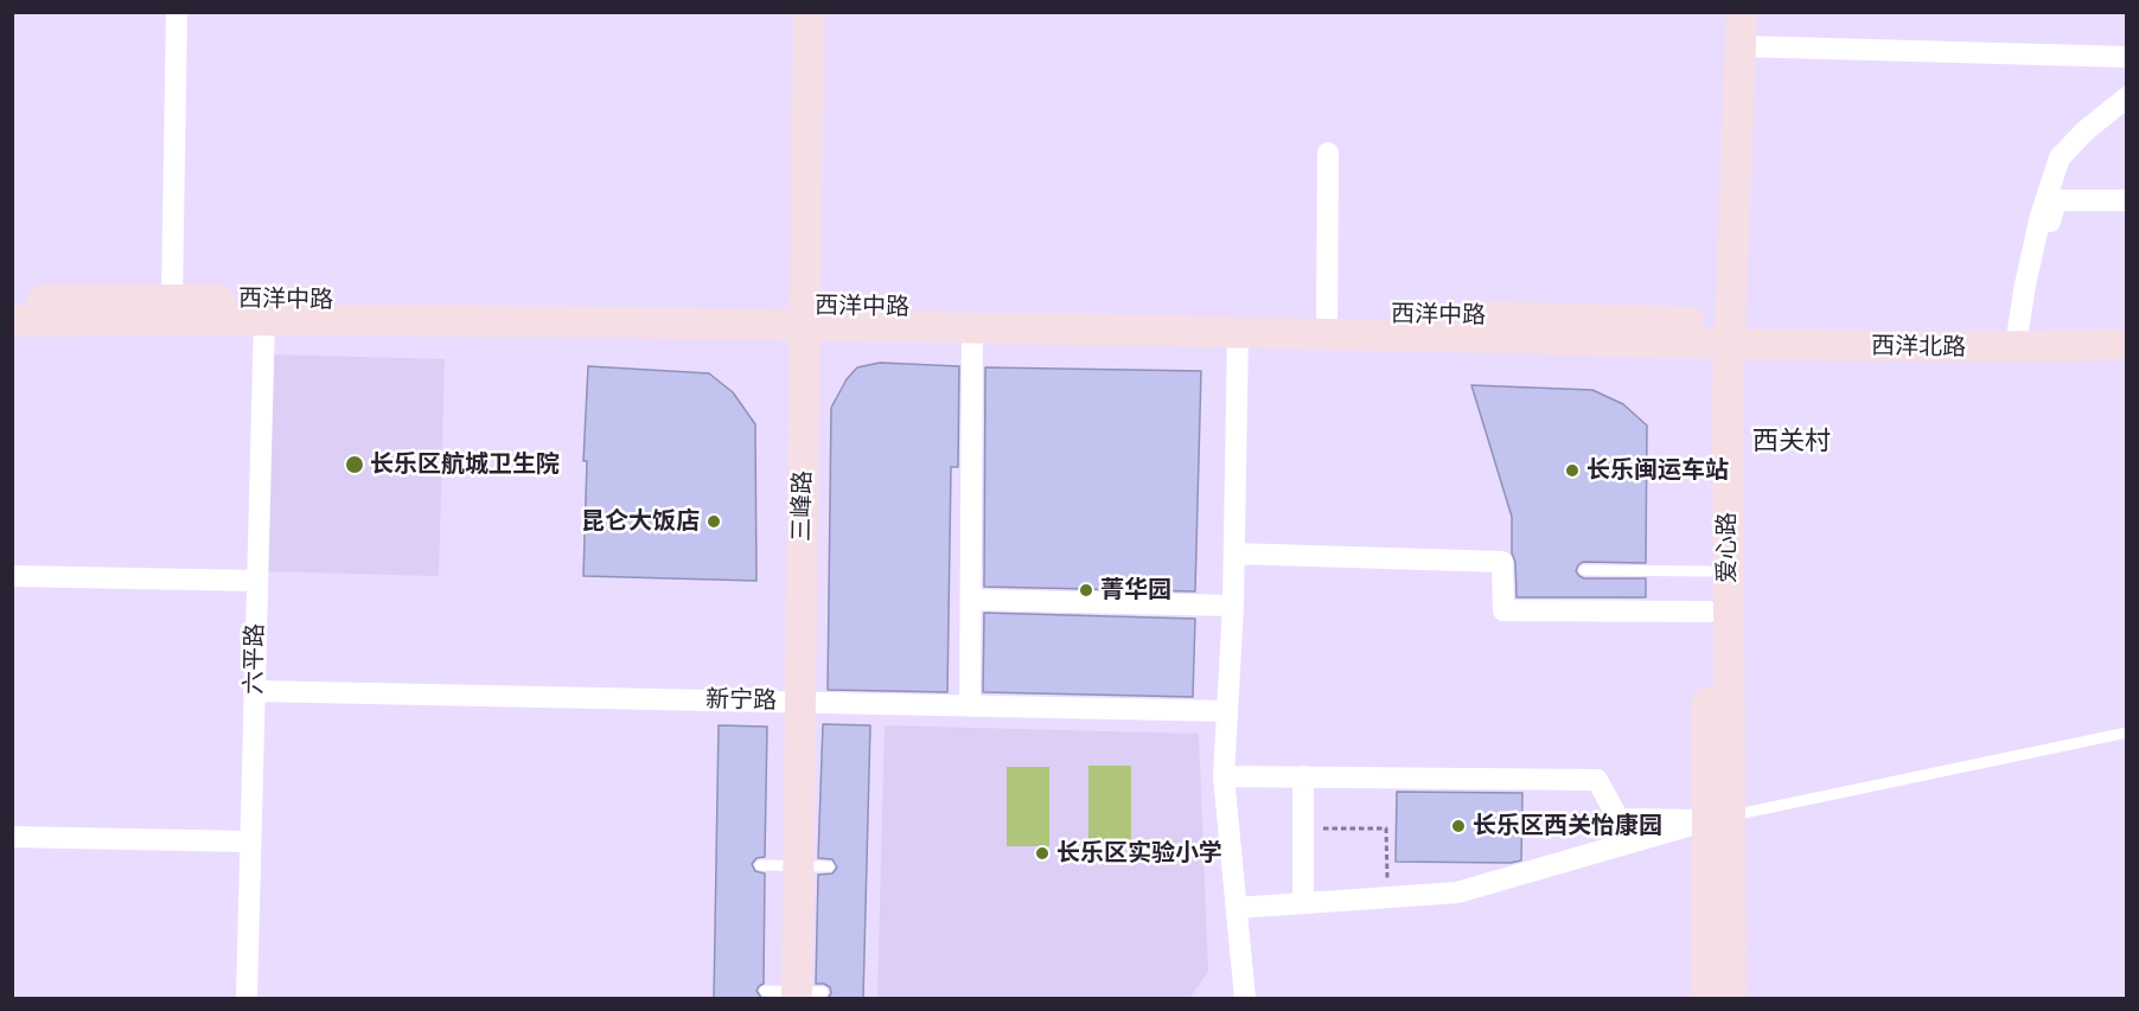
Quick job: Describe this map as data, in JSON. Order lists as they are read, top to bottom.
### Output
{
  "streets": {
    "main road": [
      "西洋中路",
      "西洋北路",
      "三峰路",
      "爱心路"
    ],
    "street": ["六平路", "新宁路"]
  },
  "crossings": [
    ["西洋中路", "西洋北路"],
    ["西洋中路", "三峰路"],
    ["西洋中路", "爱心路"],
    ["西洋中路", "六平路"],
    ["西洋北路", "爱心路"],
    ["三峰路", "新宁路"],
    ["六平路", "新宁路"]
  ],
  "districts": ["西关村"],
  "places": [
    "长乐区航城卫生院",
    "长乐闽运车站",
    "昆仑大饭店",
    "菁华园",
    "长乐区西关怡康园",
    "长乐区实验小学"
  ]
}
